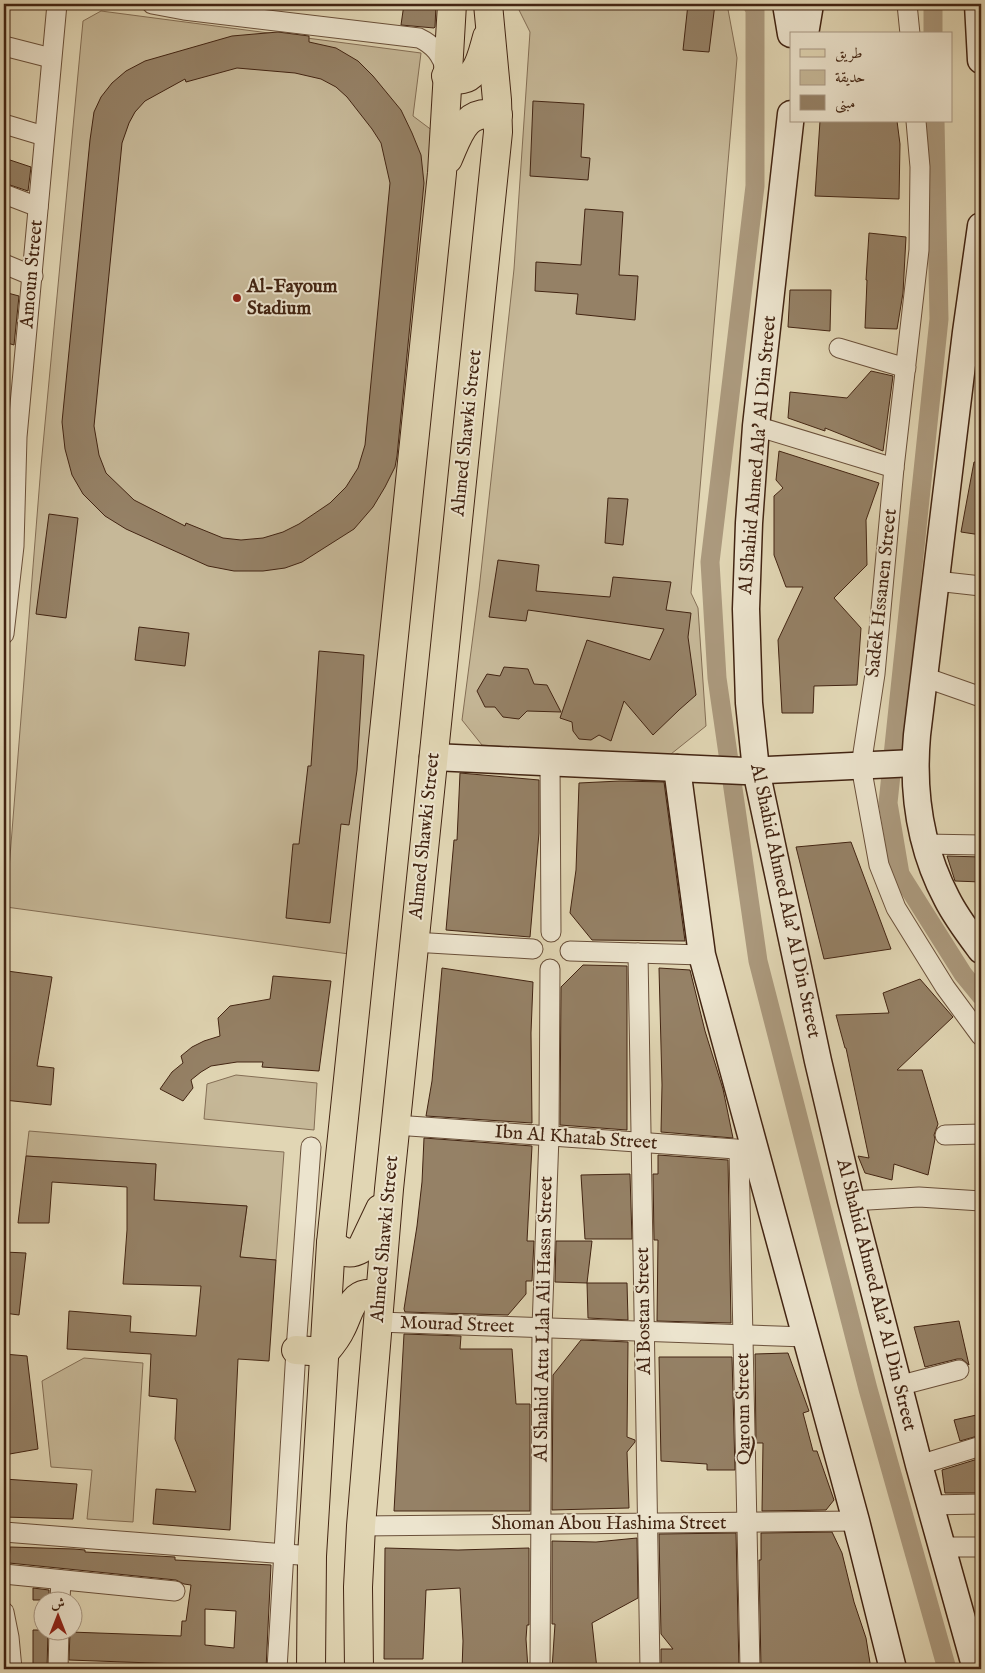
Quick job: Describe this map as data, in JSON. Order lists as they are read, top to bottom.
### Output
{
  "streets": {
    "main road": ["Ahmed Shawki Street"],
    "street": [
      "Amoun Street",
      "Al Shahid Ahmed Ala' Al Din Street",
      "Sadek Hssanen Street",
      "Ibn Al Khatab Street",
      "Al Bostan Street",
      "Al Shahid Atta Llah Ali Hassn Street",
      "Mourad Street",
      "Qaroun Street",
      "Shoman Abou Hashima Street"
    ]
  },
  "crossings": [
    ["Ahmed Shawki Street", "Ibn Al Khatab Street"],
    ["Ahmed Shawki Street", "Mourad Street"],
    ["Ahmed Shawki Street", "Shoman Abou Hashima Street"],
    ["Ibn Al Khatab Street", "Al Bostan Street"],
    ["Ibn Al Khatab Street", "Al Shahid Atta Llah Ali Hassn Street"],
    ["Ibn Al Khatab Street", "Qaroun Street"],
    ["Al Bostan Street", "Mourad Street"],
    ["Al Bostan Street", "Shoman Abou Hashima Street"],
    ["Al Shahid Atta Llah Ali Hassn Street", "Mourad Street"],
    ["Al Shahid Atta Llah Ali Hassn Street", "Shoman Abou Hashima Street"],
    ["Mourad Street", "Qaroun Street"],
    ["Qaroun Street", "Shoman Abou Hashima Street"]
  ],
  "places": ["Al-Fayoum Stadium"],
  "legend": ["طريق", "حديقة", "مبنى"],
  "north": "top"
}
